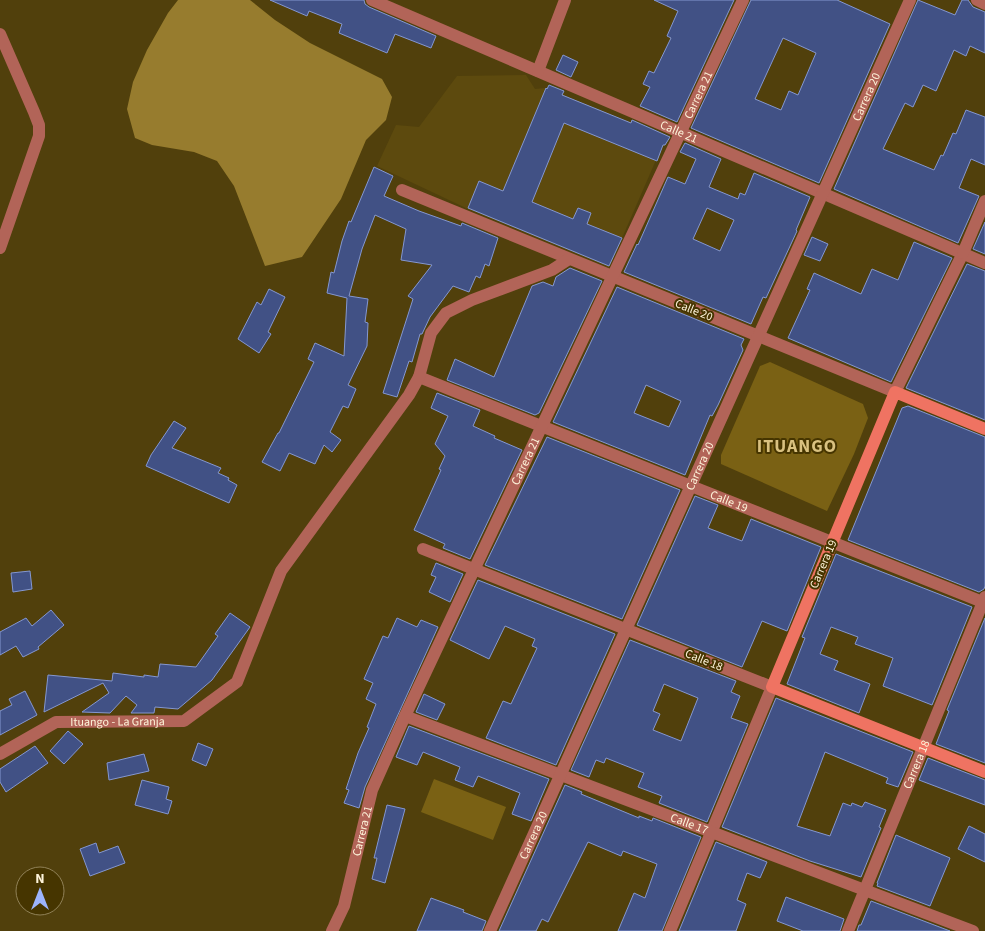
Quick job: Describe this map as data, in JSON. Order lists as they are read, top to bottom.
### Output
{
  "streets": {
    "main road": ["Calle 20", "Carrera 19", "Calle 18"],
    "street": [
      "Carrera 21",
      "Carrera 20",
      "Calle 21",
      "Calle 19",
      "Ituango - La Granja",
      "Carrera 18",
      "Calle 17"
    ]
  },
  "crossings": [
    ["Carrera 21", "Calle 21"],
    ["Carrera 21", "Calle 20"],
    ["Carrera 21", "Calle 19"],
    ["Carrera 21", "Calle 18"],
    ["Carrera 21", "Calle 17"],
    ["Carrera 20", "Calle 21"],
    ["Carrera 20", "Calle 20"],
    ["Carrera 20", "Calle 19"],
    ["Carrera 20", "Calle 18"],
    ["Carrera 20", "Calle 17"],
    ["Calle 21", "Carrera 19"],
    ["Calle 20", "Carrera 19"],
    ["Calle 19", "Carrera 19"],
    ["Calle 19", "Ituango - La Granja"],
    ["Calle 19", "Carrera 18"],
    ["Carrera 19", "Calle 18"],
    ["Carrera 19", "Calle 17"],
    ["Calle 18", "Carrera 18"],
    ["Carrera 18", "Calle 17"]
  ],
  "districts": ["ITUANGO"],
  "north": "top"
}
